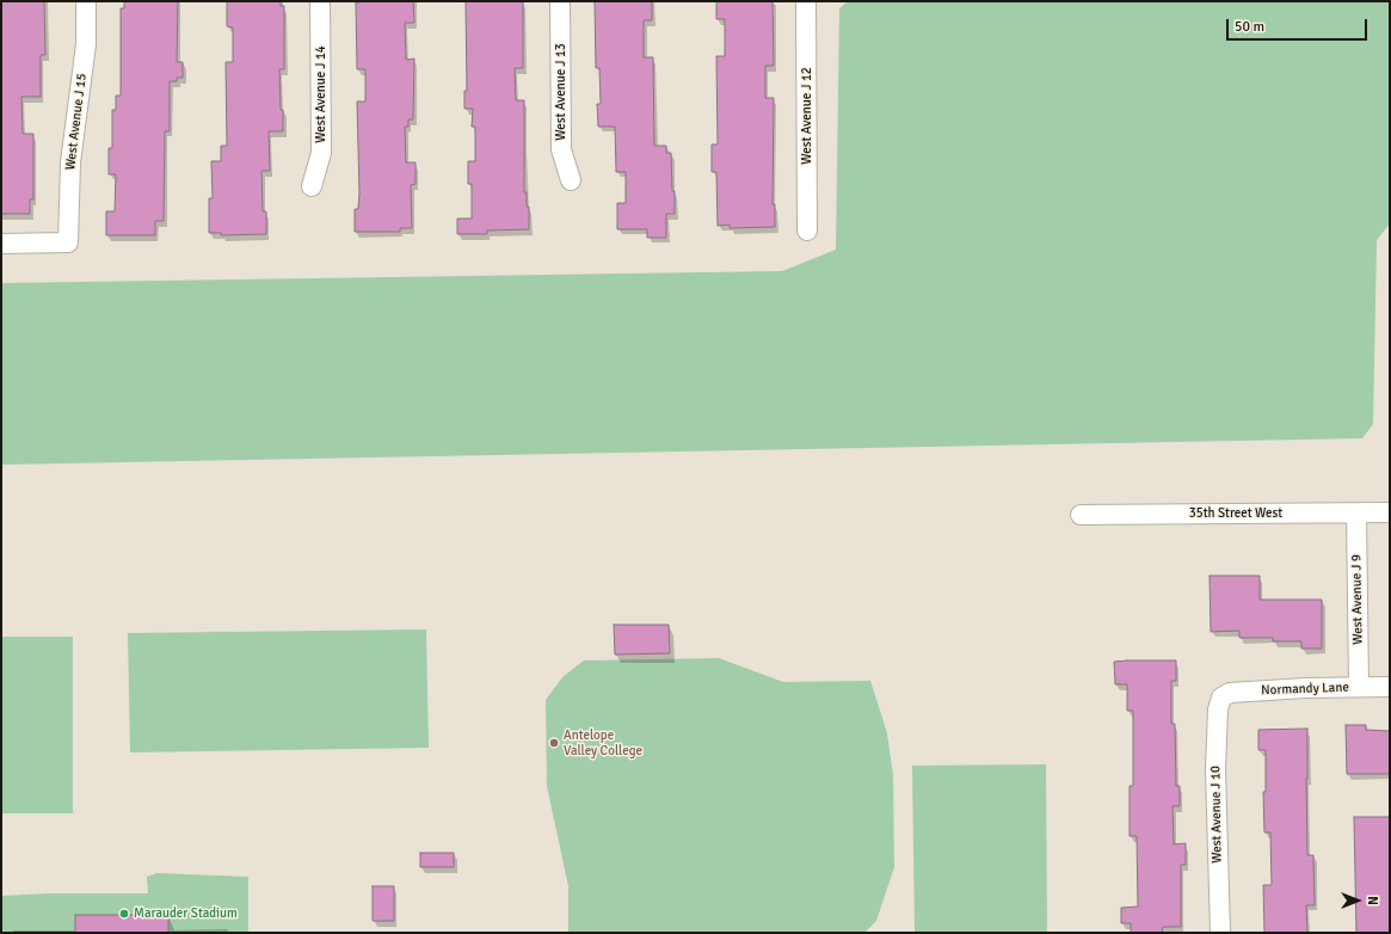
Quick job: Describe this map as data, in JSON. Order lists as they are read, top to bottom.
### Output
{
  "streets": {
    "street": [
      "West Avenue J 13",
      "West Avenue J 14",
      "West Avenue J 12",
      "West Avenue J 15",
      "35th Street West",
      "West Avenue J 9",
      "Normandy Lane",
      "West Avenue J 10"
    ]
  },
  "crossings": [
    ["35th Street West", "West Avenue J 9"],
    ["West Avenue J 9", "Normandy Lane"],
    ["Normandy Lane", "West Avenue J 10"]
  ],
  "places": ["Antelope Valley College", "Marauder Stadium"],
  "scale_bar": "50 m",
  "north": "right"
}
